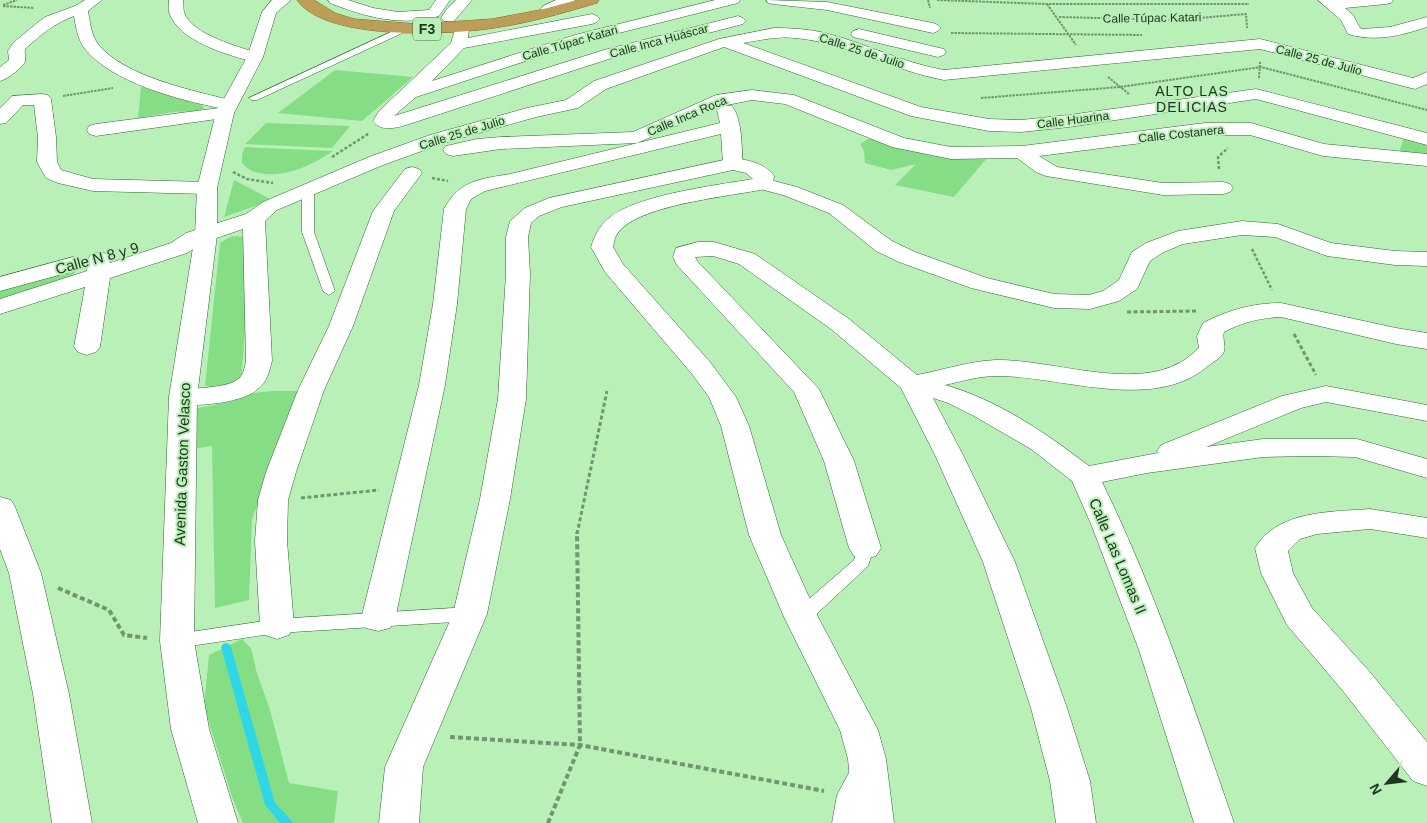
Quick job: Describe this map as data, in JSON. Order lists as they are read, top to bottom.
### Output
{
  "streets": {
    "highway": ["F3"],
    "street": [
      "Calle Túpac Katari",
      "Calle Inca Huáscar",
      "Calle 25 de Julio",
      "Calle Inca Roca",
      "Calle Huarina",
      "Calle Costanera",
      "Calle N 8 y 9",
      "Avenida Gaston Velasco",
      "Calle Las Lomas II"
    ]
  },
  "crossings": [
    ["Calle Túpac Katari", "Calle Inca Huáscar"],
    ["Calle Túpac Katari", "Calle 25 de Julio"],
    ["Calle 25 de Julio", "Calle Huarina"],
    ["Calle 25 de Julio", "Calle N 8 y 9"],
    ["Calle 25 de Julio", "Avenida Gaston Velasco"],
    ["Calle Inca Roca", "Calle Costanera"]
  ],
  "districts": ["ALTO LAS DELICIAS"],
  "north": "bottom left"
}
